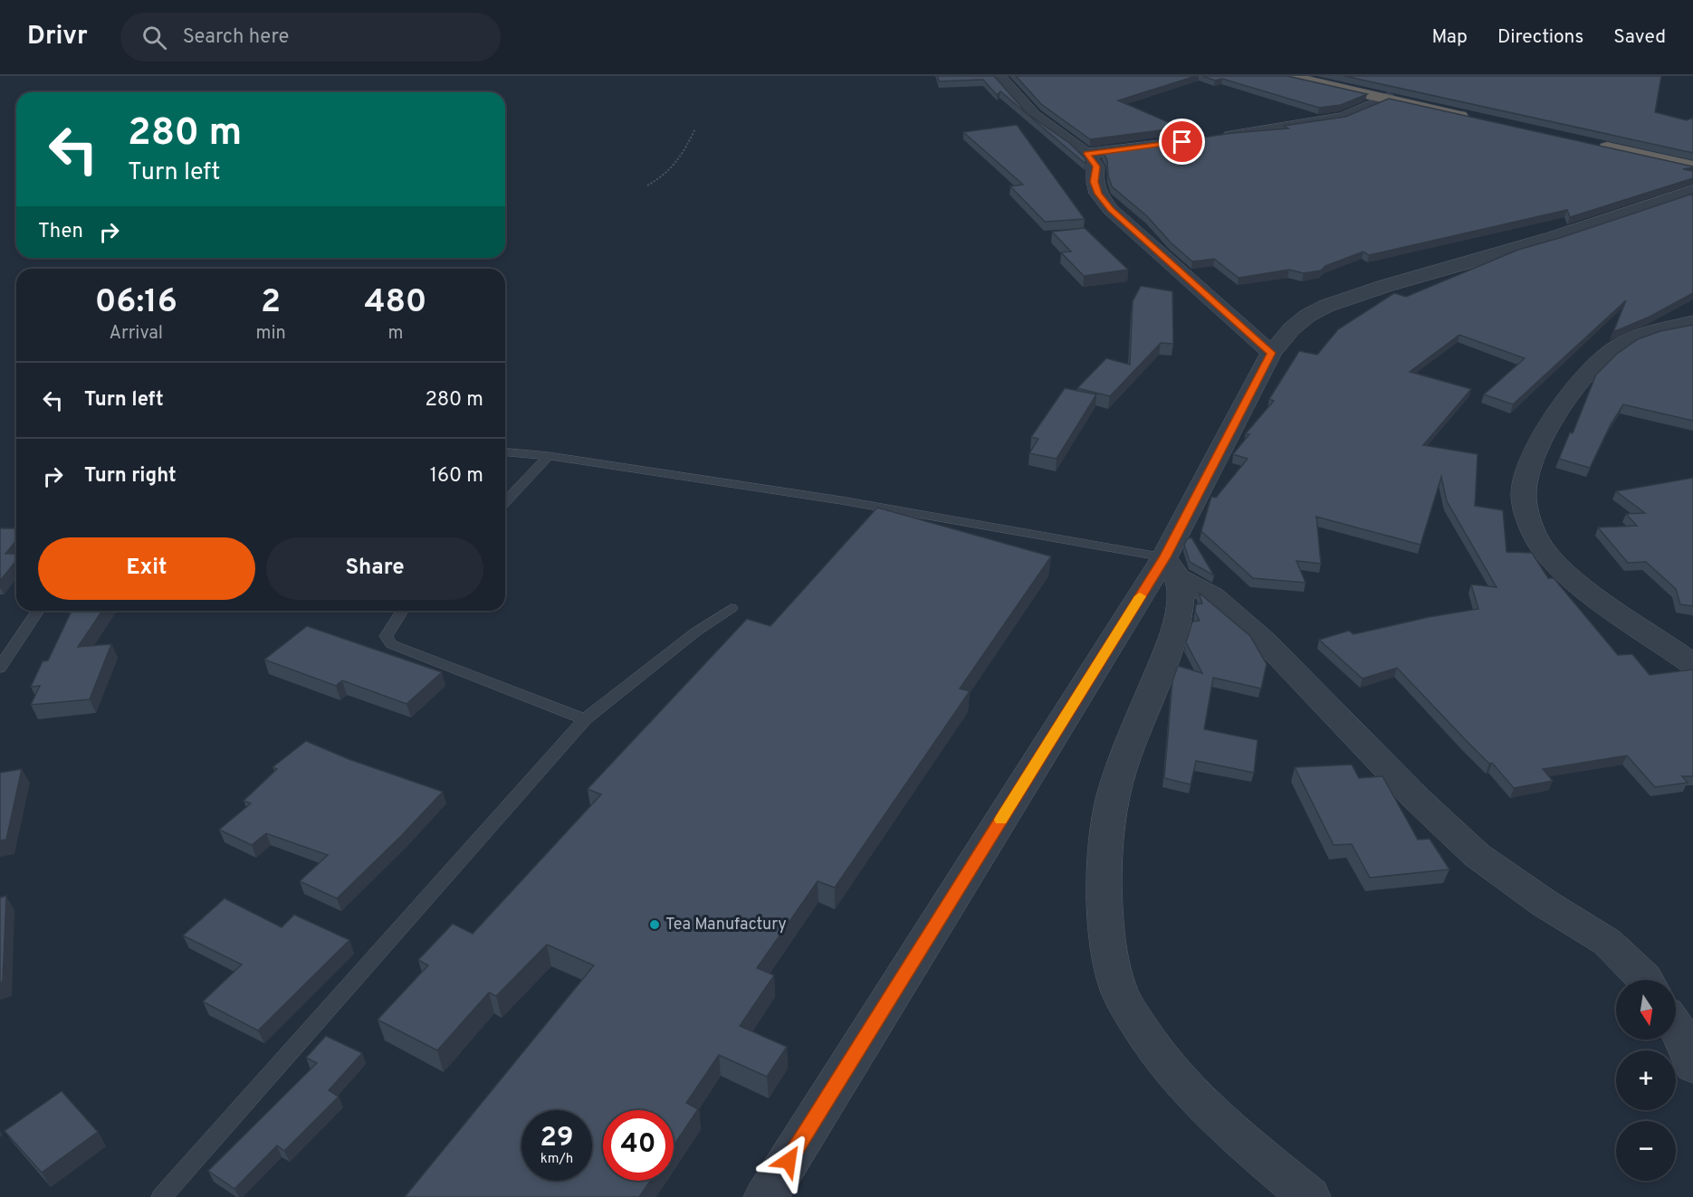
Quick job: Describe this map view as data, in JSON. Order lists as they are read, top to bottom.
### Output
{
  "places": ["Tea Manufactury"],
  "north": "bottom",
  "page": {
    "header": "Drivr",
    "search": "Search here",
    "nav": ["Map", "Directions", "Saved"],
    "turn": ["280 m", "Turn left"],
    "then": "Then",
    "eta": [
      "06:16",
      "Arrival",
      "2",
      "min",
      "480",
      "m"
    ],
    "list": [
      {
        "name": "Turn left",
        "value": "280 m"
      },
      {
        "name": "Turn right",
        "value": "160 m"
      }
    ],
    "buttons": ["Exit", "Share"],
    "map_buttons": ["+", "−"],
    "speed": "29 km/h",
    "limit": "40"
  }
}
